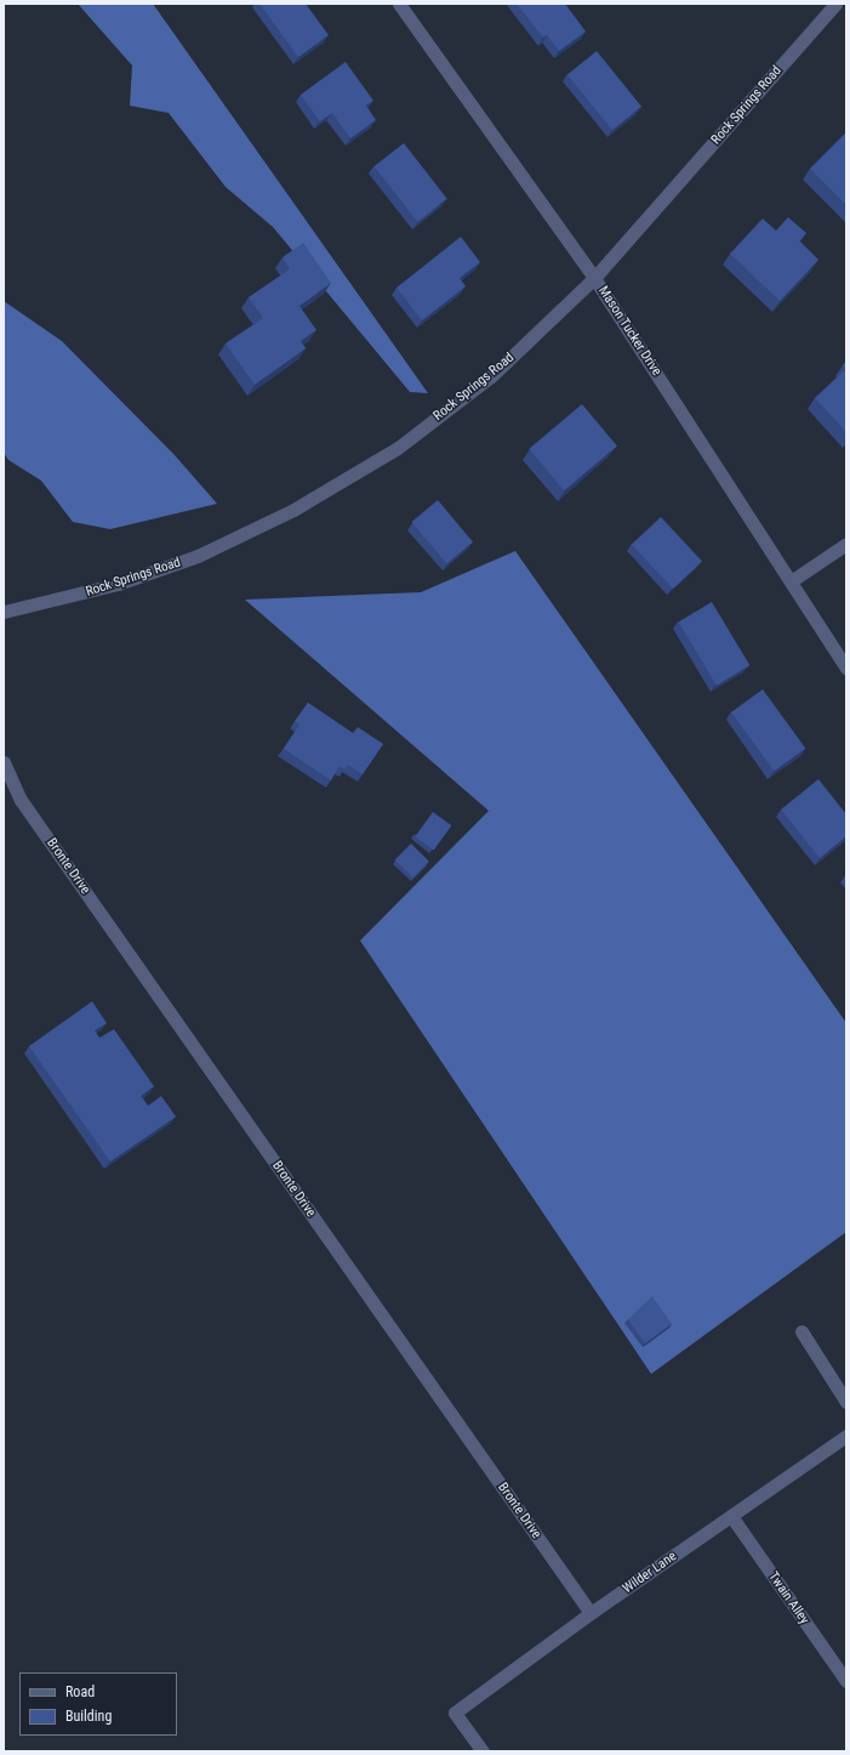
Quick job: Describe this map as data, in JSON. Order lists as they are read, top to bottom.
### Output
{
  "streets": {
    "street": [
      "Rock Springs Road",
      "Mason Tucker Drive",
      "Bronte Drive",
      "Wilder Lane",
      "Twain Alley"
    ]
  },
  "crossings": [
    ["Rock Springs Road", "Mason Tucker Drive"],
    ["Bronte Drive", "Wilder Lane"],
    ["Wilder Lane", "Twain Alley"]
  ],
  "legend": ["Road", "Building"]
}
